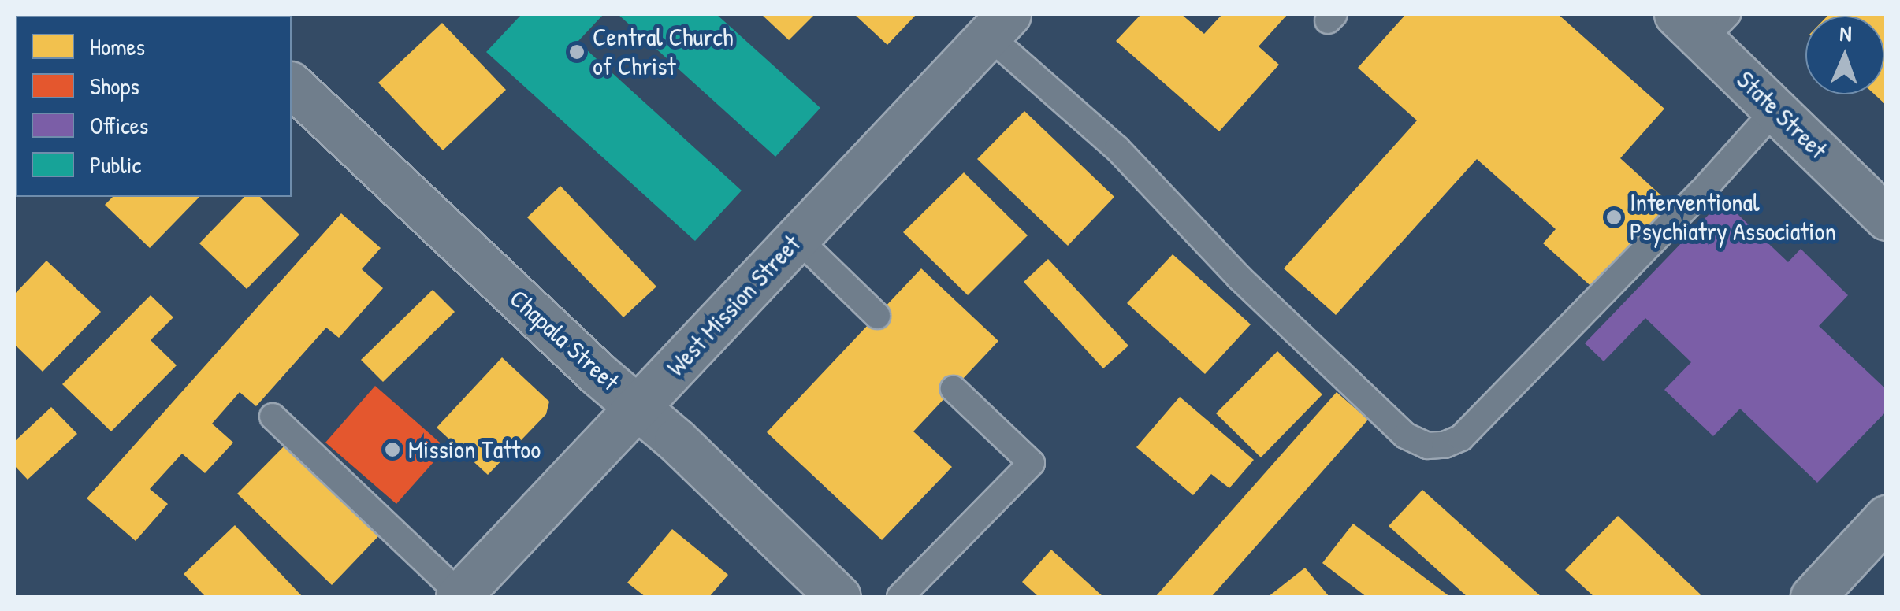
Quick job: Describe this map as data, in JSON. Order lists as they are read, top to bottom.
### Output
{
  "streets": {
    "main road": ["State Street", "West Mission Street", "Chapala Street"]
  },
  "crossings": [
    ["West Mission Street", "Chapala Street"]
  ],
  "places": ["Central Church of Christ", "Interventional Psychiatry Association", "Mission Tattoo"],
  "legend": [
    "Homes",
    "Shops",
    "Offices",
    "Public"
  ],
  "north": "top"
}
